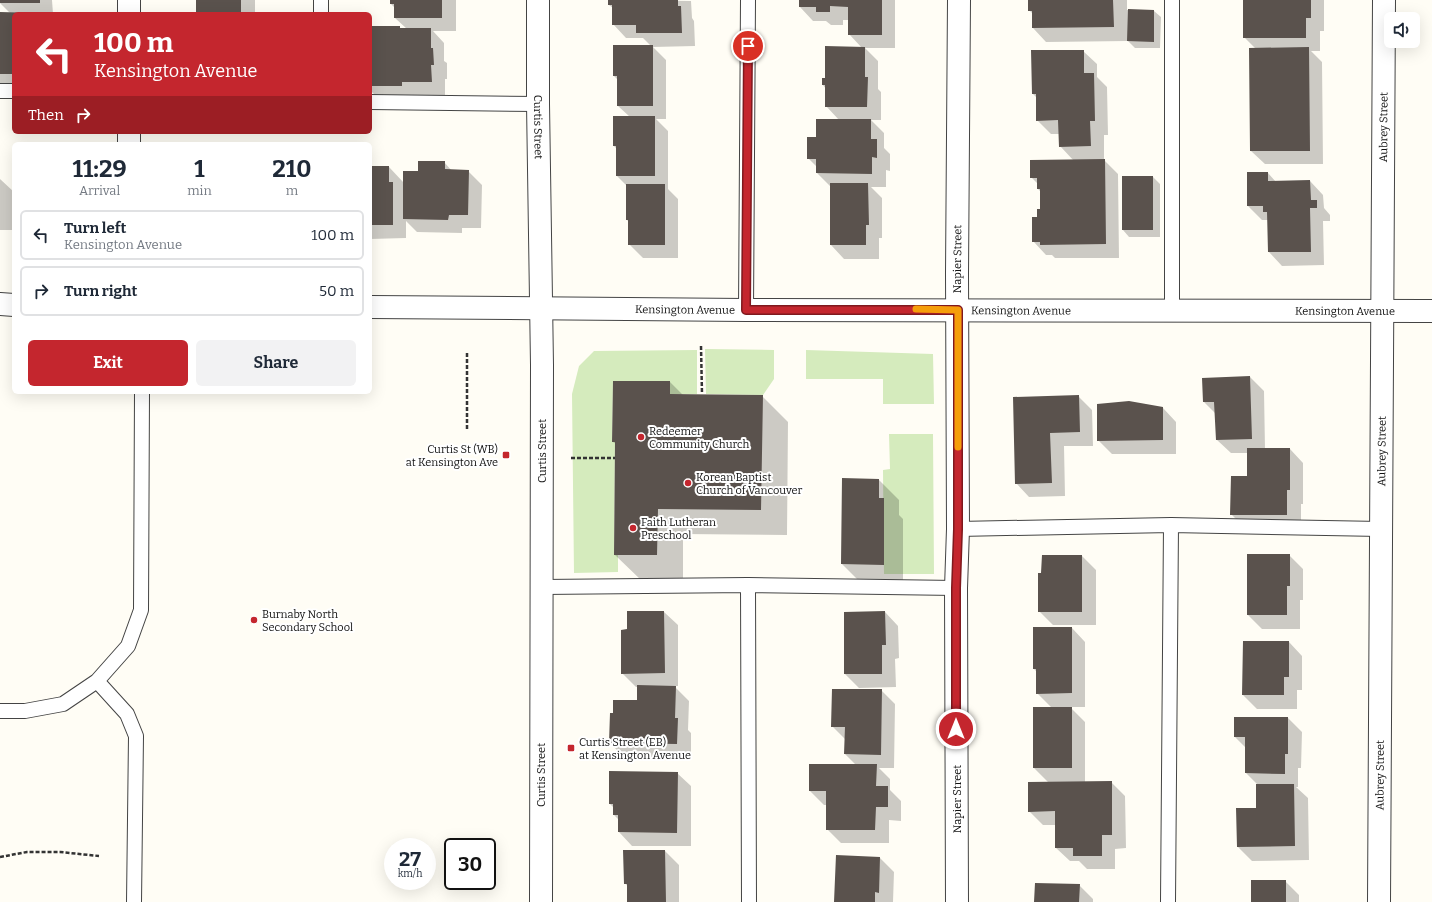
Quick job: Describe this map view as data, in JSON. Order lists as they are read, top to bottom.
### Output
{
  "streets": {
    "street": [
      "Curtis Street",
      "Aubrey Street",
      "Napier Street",
      "Kensington Avenue"
    ]
  },
  "crossings": [
    ["Curtis Street", "Kensington Avenue"],
    ["Aubrey Street", "Kensington Avenue"],
    ["Napier Street", "Kensington Avenue"]
  ],
  "places": {
    "other": [
      "Redeemer Community Church",
      "Korean Baptist Church of Vancouver",
      "Faith Lutheran Preschool",
      "Burnaby North Secondary School"
    ],
    "transit": ["Curtis St (WB) at Kensington Ave", "Curtis Street (EB) at Kensington Avenue"]
  },
  "page": {
    "turn": ["100 m", "Kensington Avenue"],
    "then": "Then",
    "eta": [
      "11:29",
      "Arrival",
      "1",
      "min",
      "210",
      "m"
    ],
    "list": [
      {
        "name": "Turn left",
        "note": "Kensington Avenue",
        "value": "100 m"
      },
      {
        "name": "Turn right",
        "value": "50 m"
      }
    ],
    "buttons": ["Exit", "Share"],
    "speed": "27 km/h",
    "limit": "30"
  }
}
